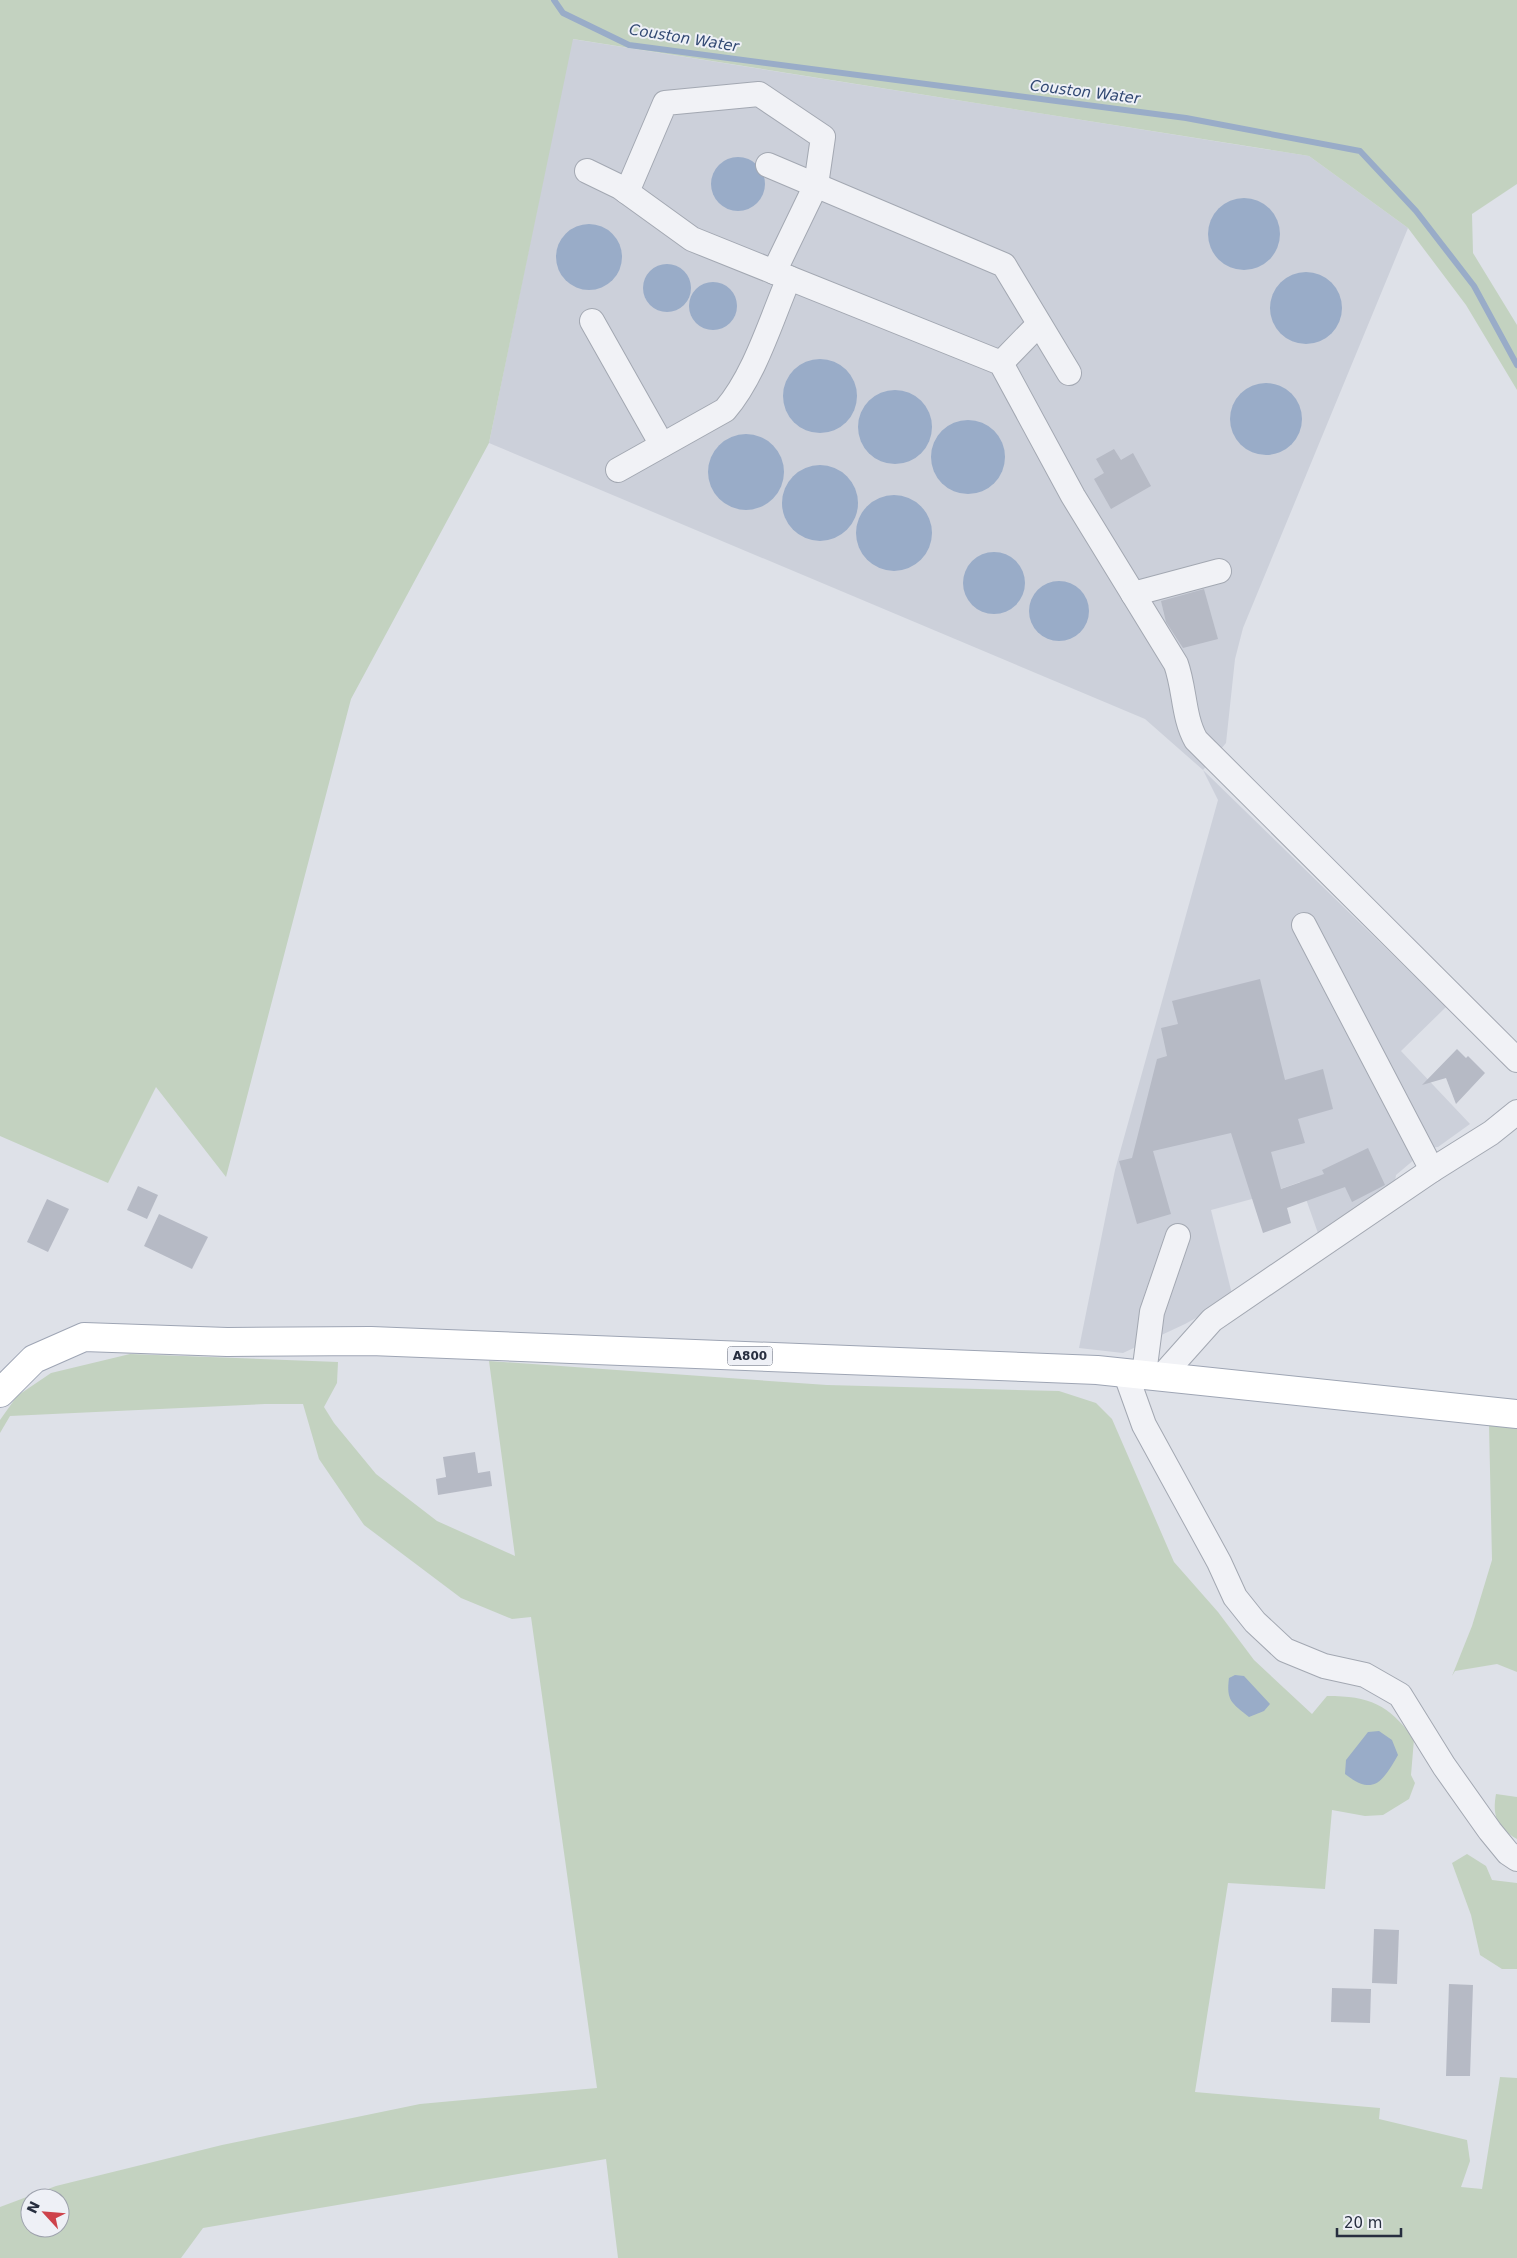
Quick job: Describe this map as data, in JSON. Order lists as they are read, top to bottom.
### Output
{
  "streets": {
    "main road": ["A800"]
  },
  "water": ["Couston Water"],
  "scale_bar": "20 m",
  "north": "top left"
}
